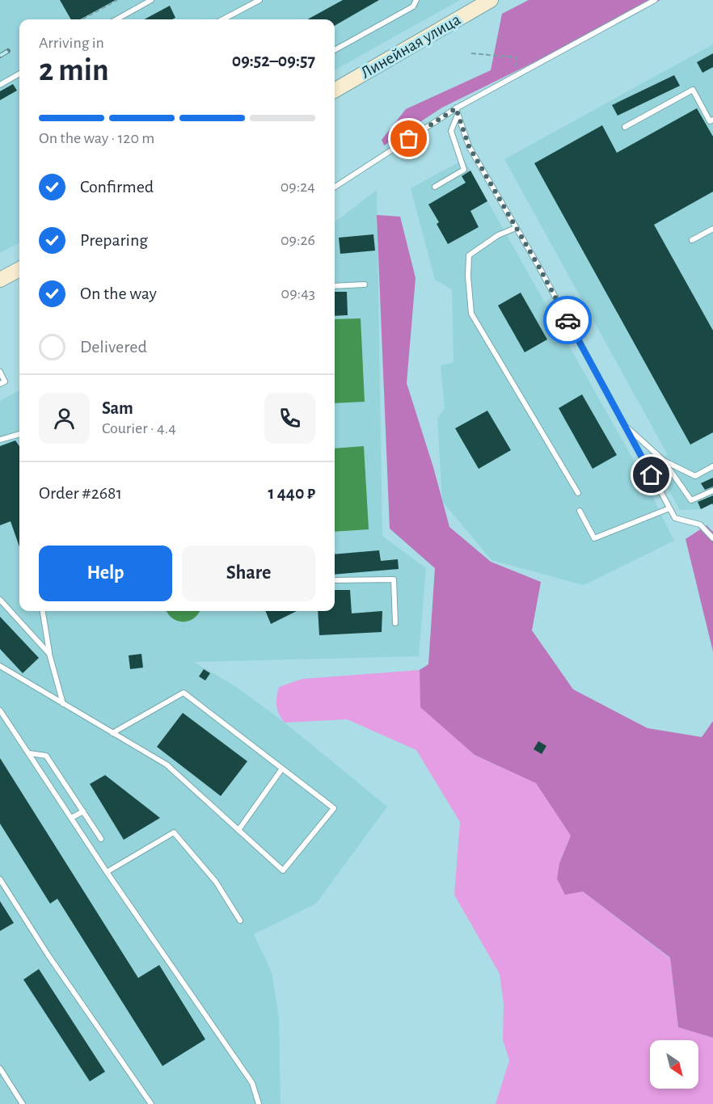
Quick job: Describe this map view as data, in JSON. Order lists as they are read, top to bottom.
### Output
{
  "streets": {
    "street": ["Линейная улица"]
  },
  "north": "bottom right",
  "page": {
    "heading": ["2 min", "Arriving in", "09:52–09:57"],
    "panel": [
      "Sam",
      "Courier · 4.4",
      "Order #2681",
      "1 440 ₽"
    ],
    "bar": "On the way · 120 m",
    "list": [
      ["Confirmed", "09:24"],
      ["Preparing", "09:26"],
      ["On the way", "09:43"],
      "Delivered"
    ],
    "buttons": ["Help", "Share"]
  }
}
